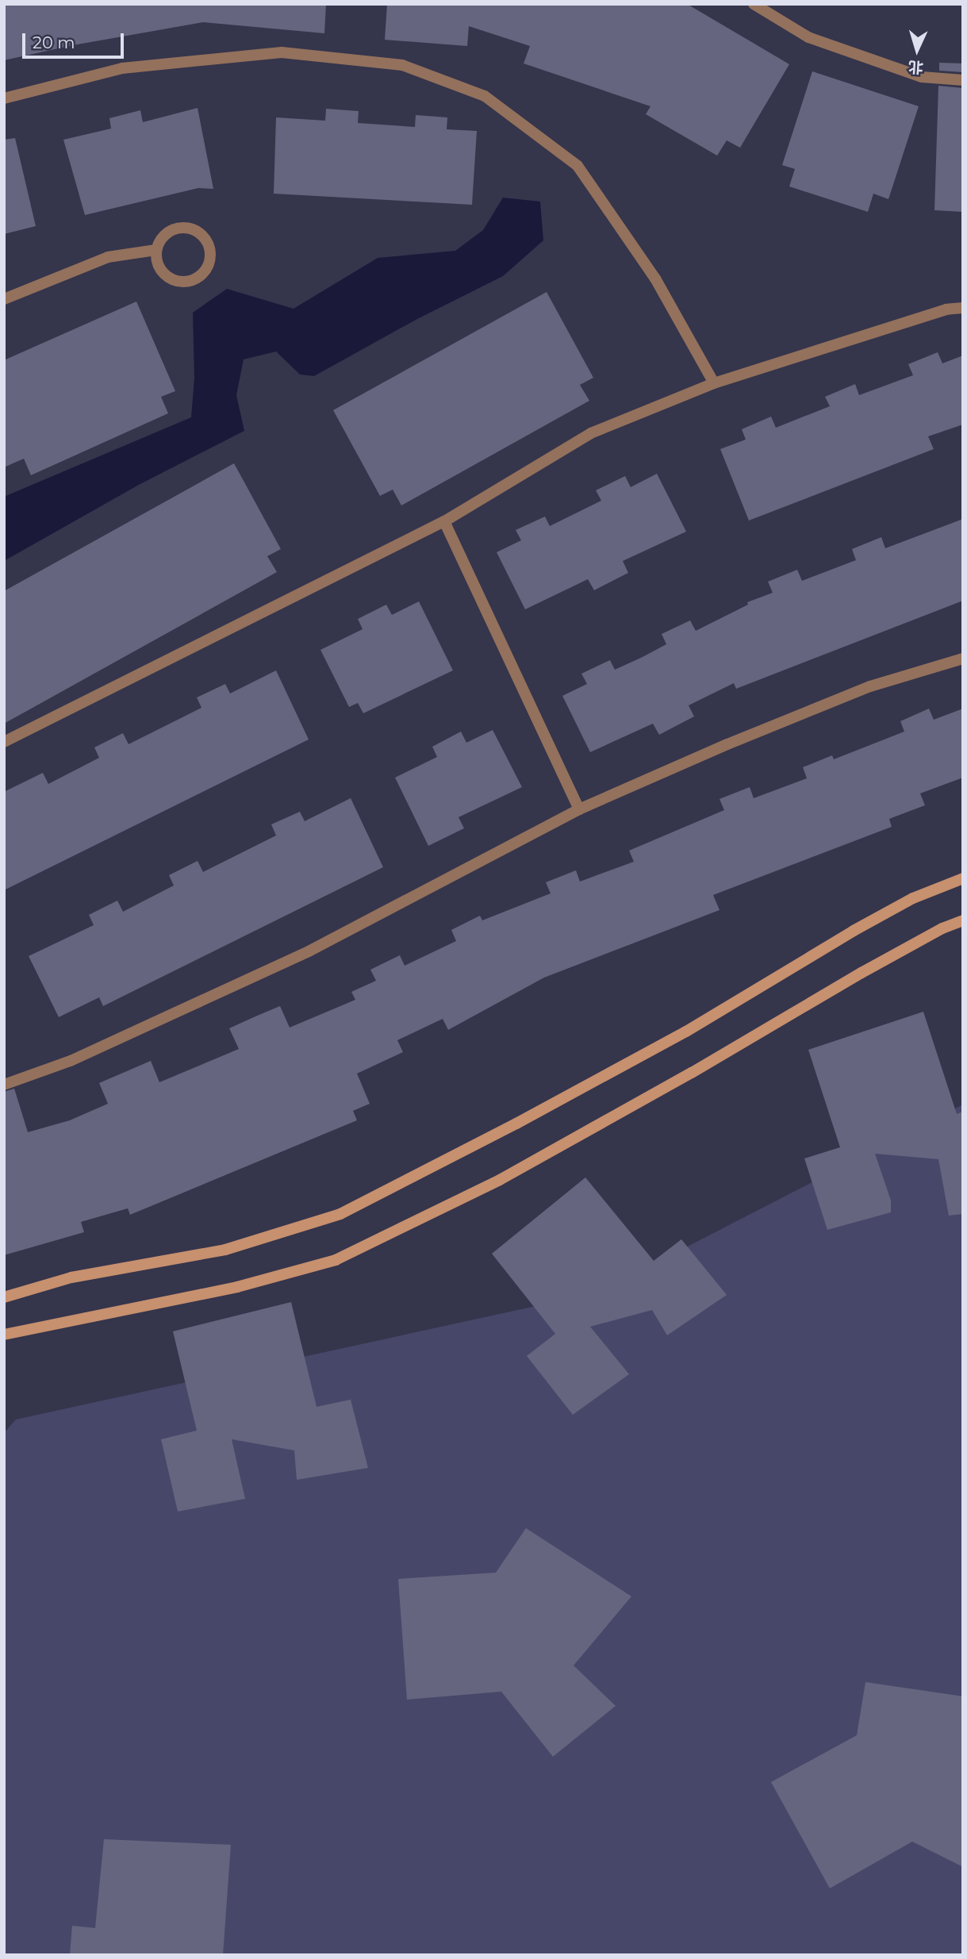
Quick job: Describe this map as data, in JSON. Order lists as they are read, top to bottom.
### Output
{
  "scale_bar": "20 m",
  "north": "bottom"
}
